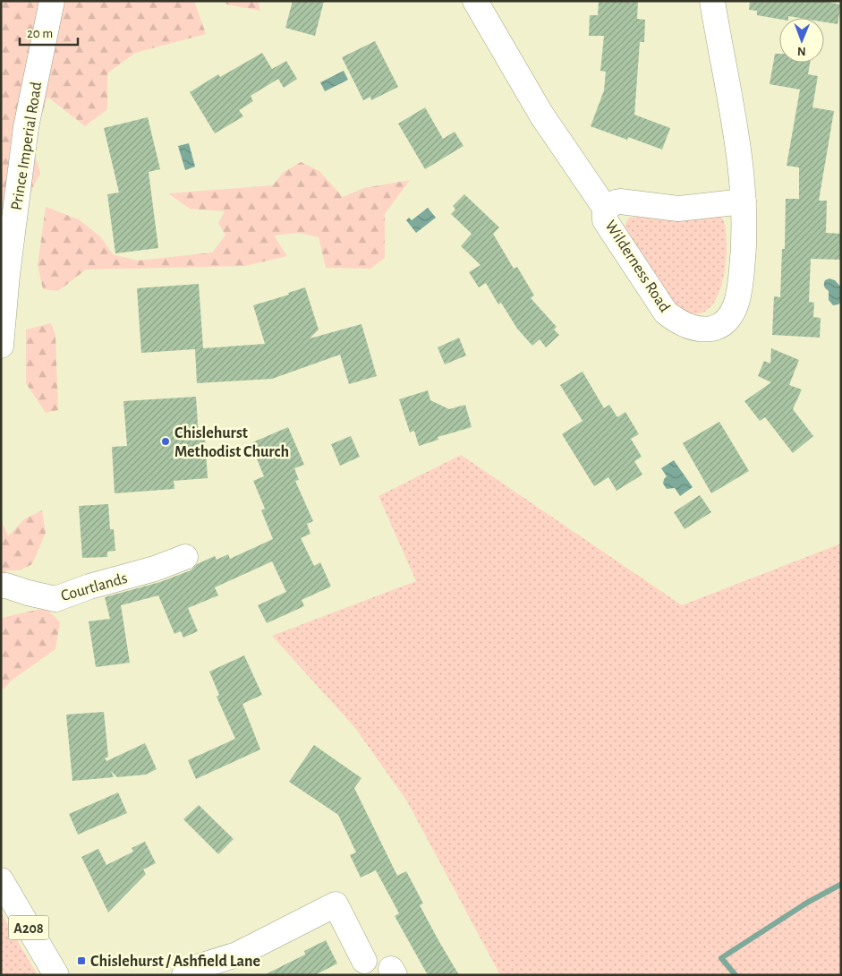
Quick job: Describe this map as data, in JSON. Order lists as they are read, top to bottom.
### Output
{
  "streets": {
    "street": [
      "Prince Imperial Road",
      "Wilderness Road",
      "Courtlands",
      "A208"
    ]
  },
  "places": {
    "other": ["Chislehurst Methodist Church"],
    "transit": ["Chislehurst / Ashfield Lane"]
  },
  "scale_bar": "20 m",
  "north": "bottom"
}
